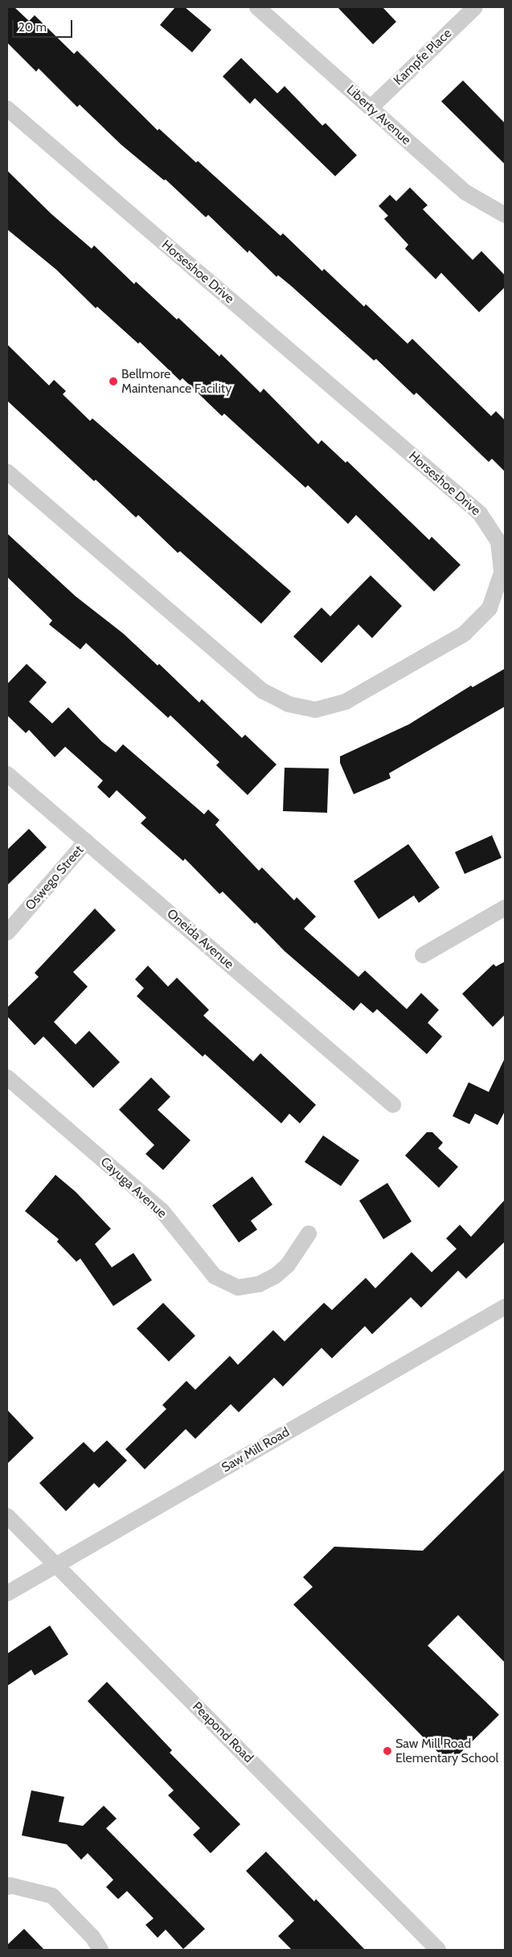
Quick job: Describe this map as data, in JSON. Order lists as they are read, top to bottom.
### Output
{
  "streets": {
    "street": [
      "Kampfe Place",
      "Liberty Avenue",
      "Horseshoe Drive",
      "Oswego Street",
      "Oneida Avenue",
      "Cayuga Avenue",
      "Saw Mill Road",
      "Peapond Road"
    ]
  },
  "crossings": [
    ["Kampfe Place", "Liberty Avenue"],
    ["Oswego Street", "Oneida Avenue"],
    ["Saw Mill Road", "Peapond Road"]
  ],
  "places": ["Bellmore Maintenance Facility", "Saw Mill Road Elementary School"],
  "scale_bar": "20 m"
}
